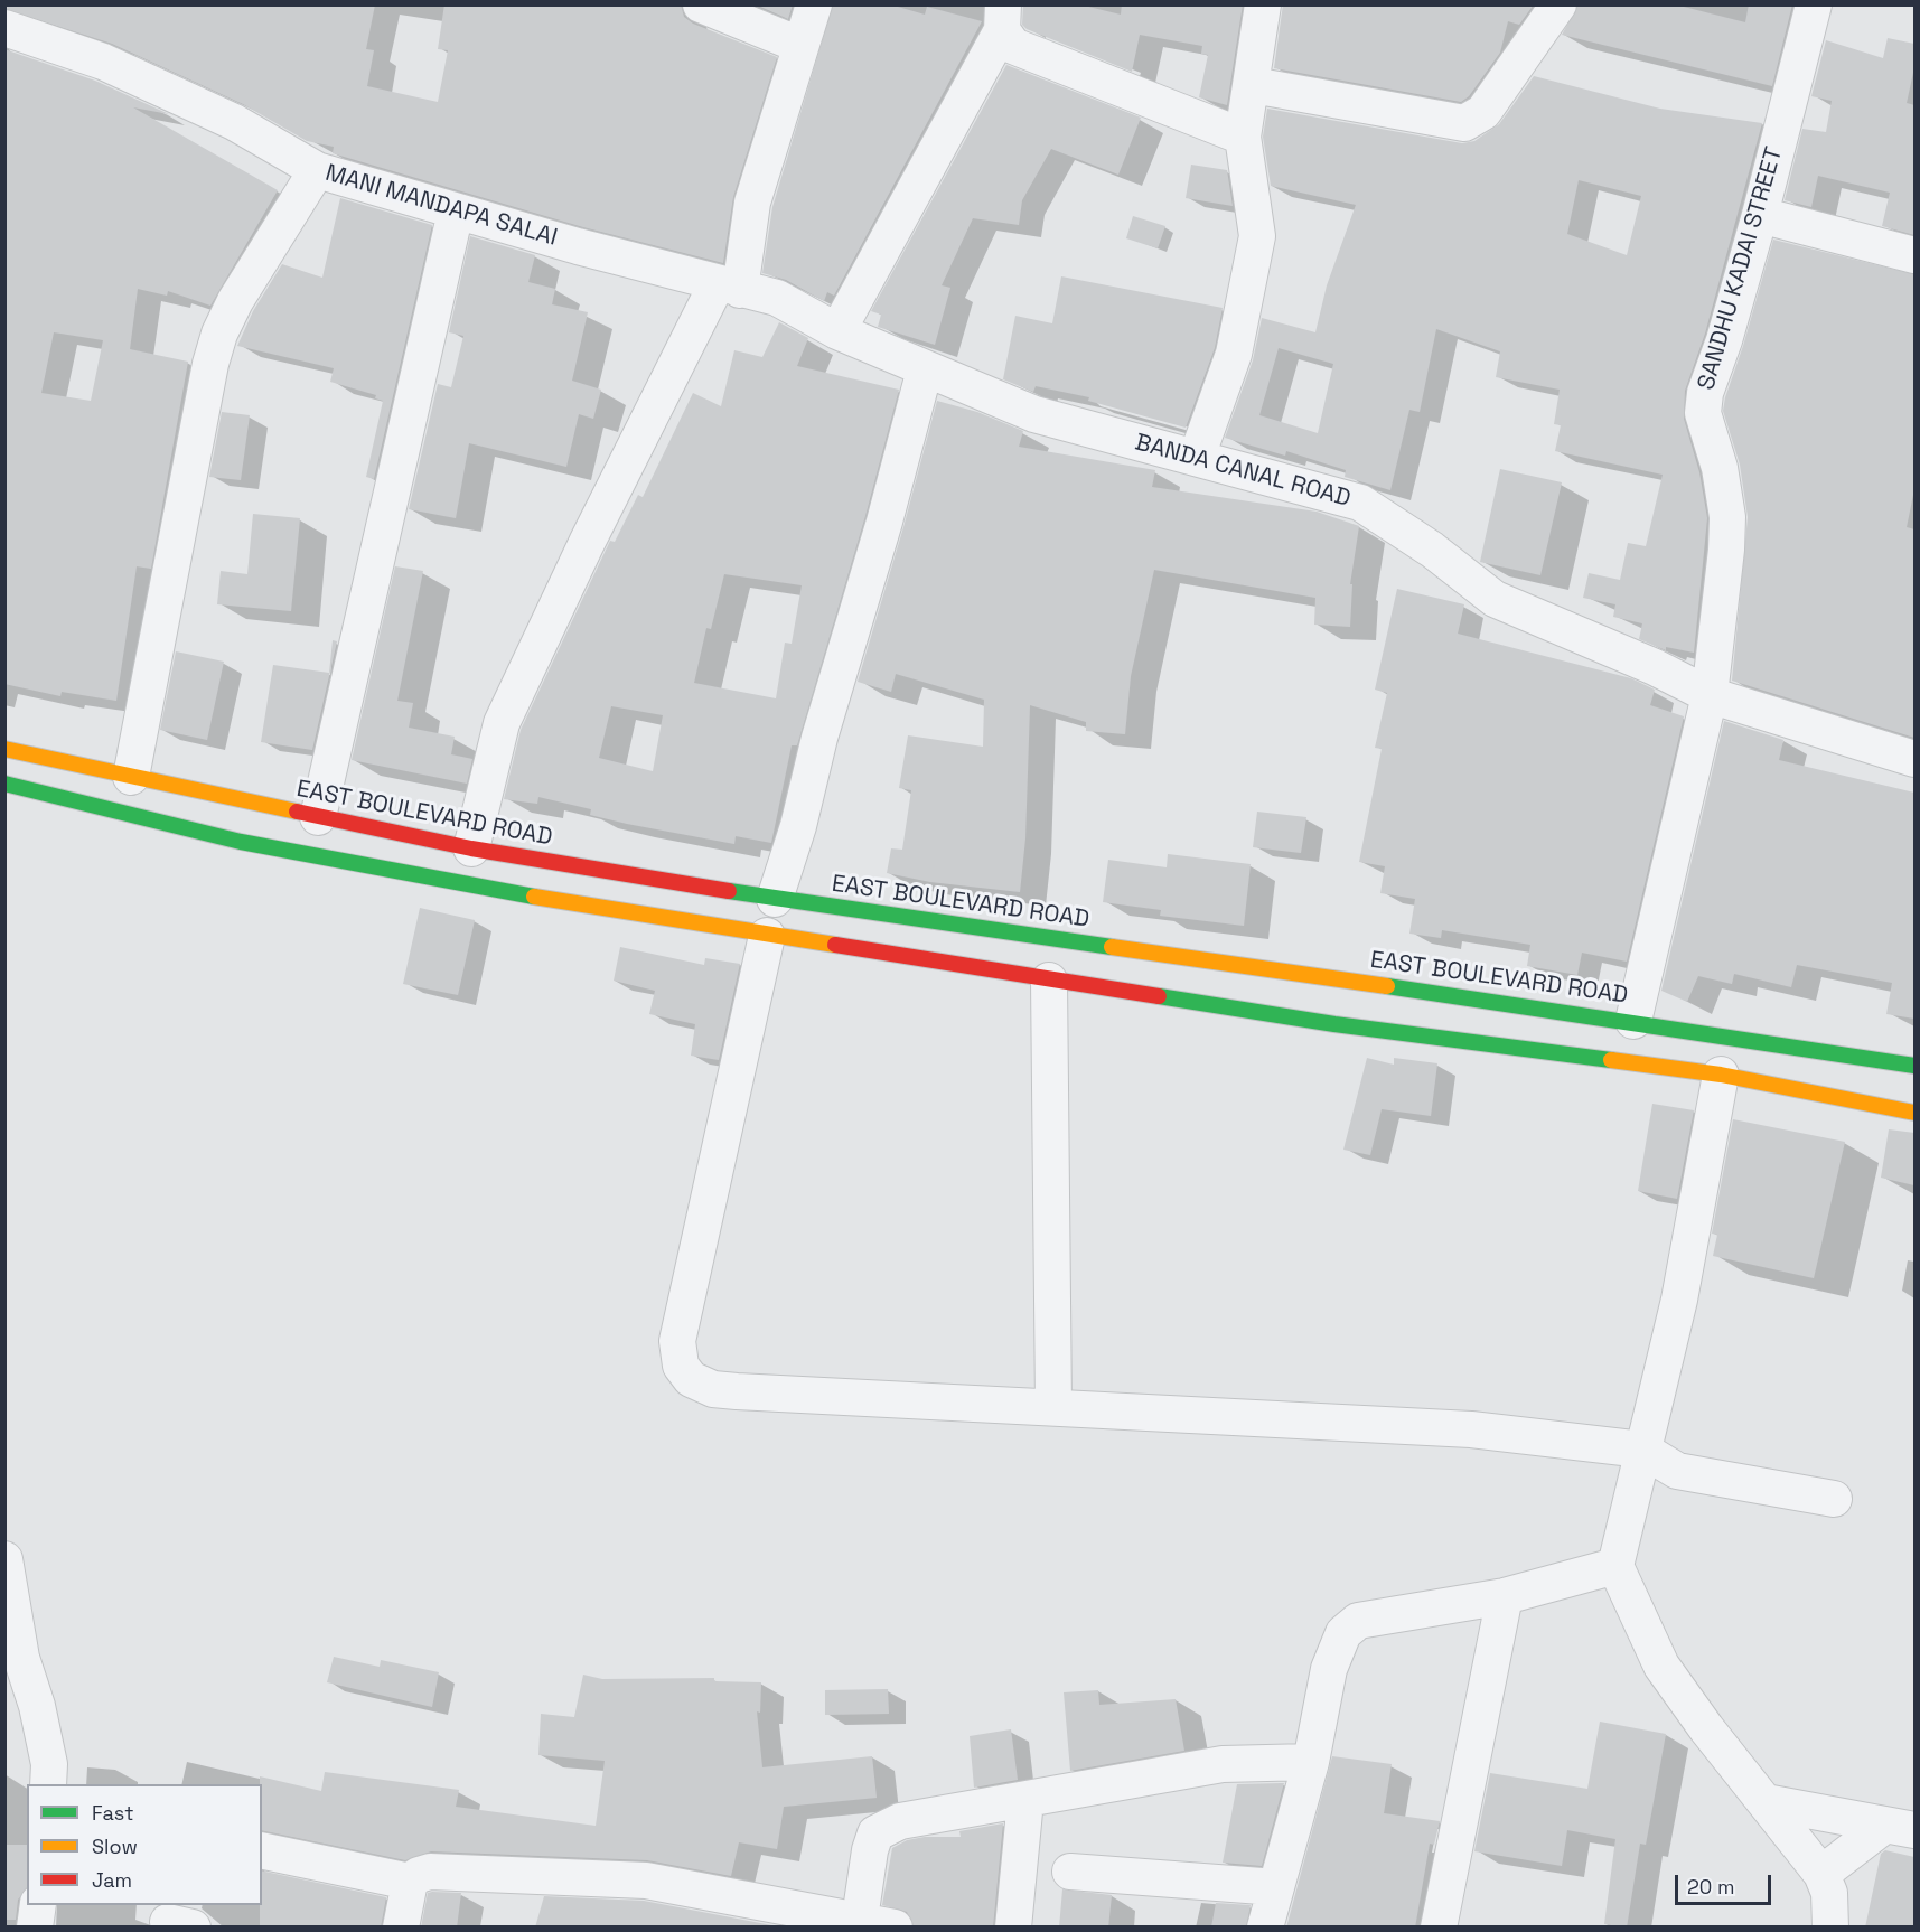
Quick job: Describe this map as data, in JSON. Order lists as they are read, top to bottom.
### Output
{
  "streets": {
    "main road": ["EAST BOULEVARD ROAD"],
    "street": ["MANI MANDAPA SALAI", "SANDHU KADAI STREET", "BANDA CANAL ROAD"]
  },
  "crossings": [
    ["MANI MANDAPA SALAI", "BANDA CANAL ROAD"],
    ["SANDHU KADAI STREET", "BANDA CANAL ROAD"],
    ["SANDHU KADAI STREET", "EAST BOULEVARD ROAD"]
  ],
  "legend": ["Fast", "Slow", "Jam"],
  "scale_bar": "20 m"
}
